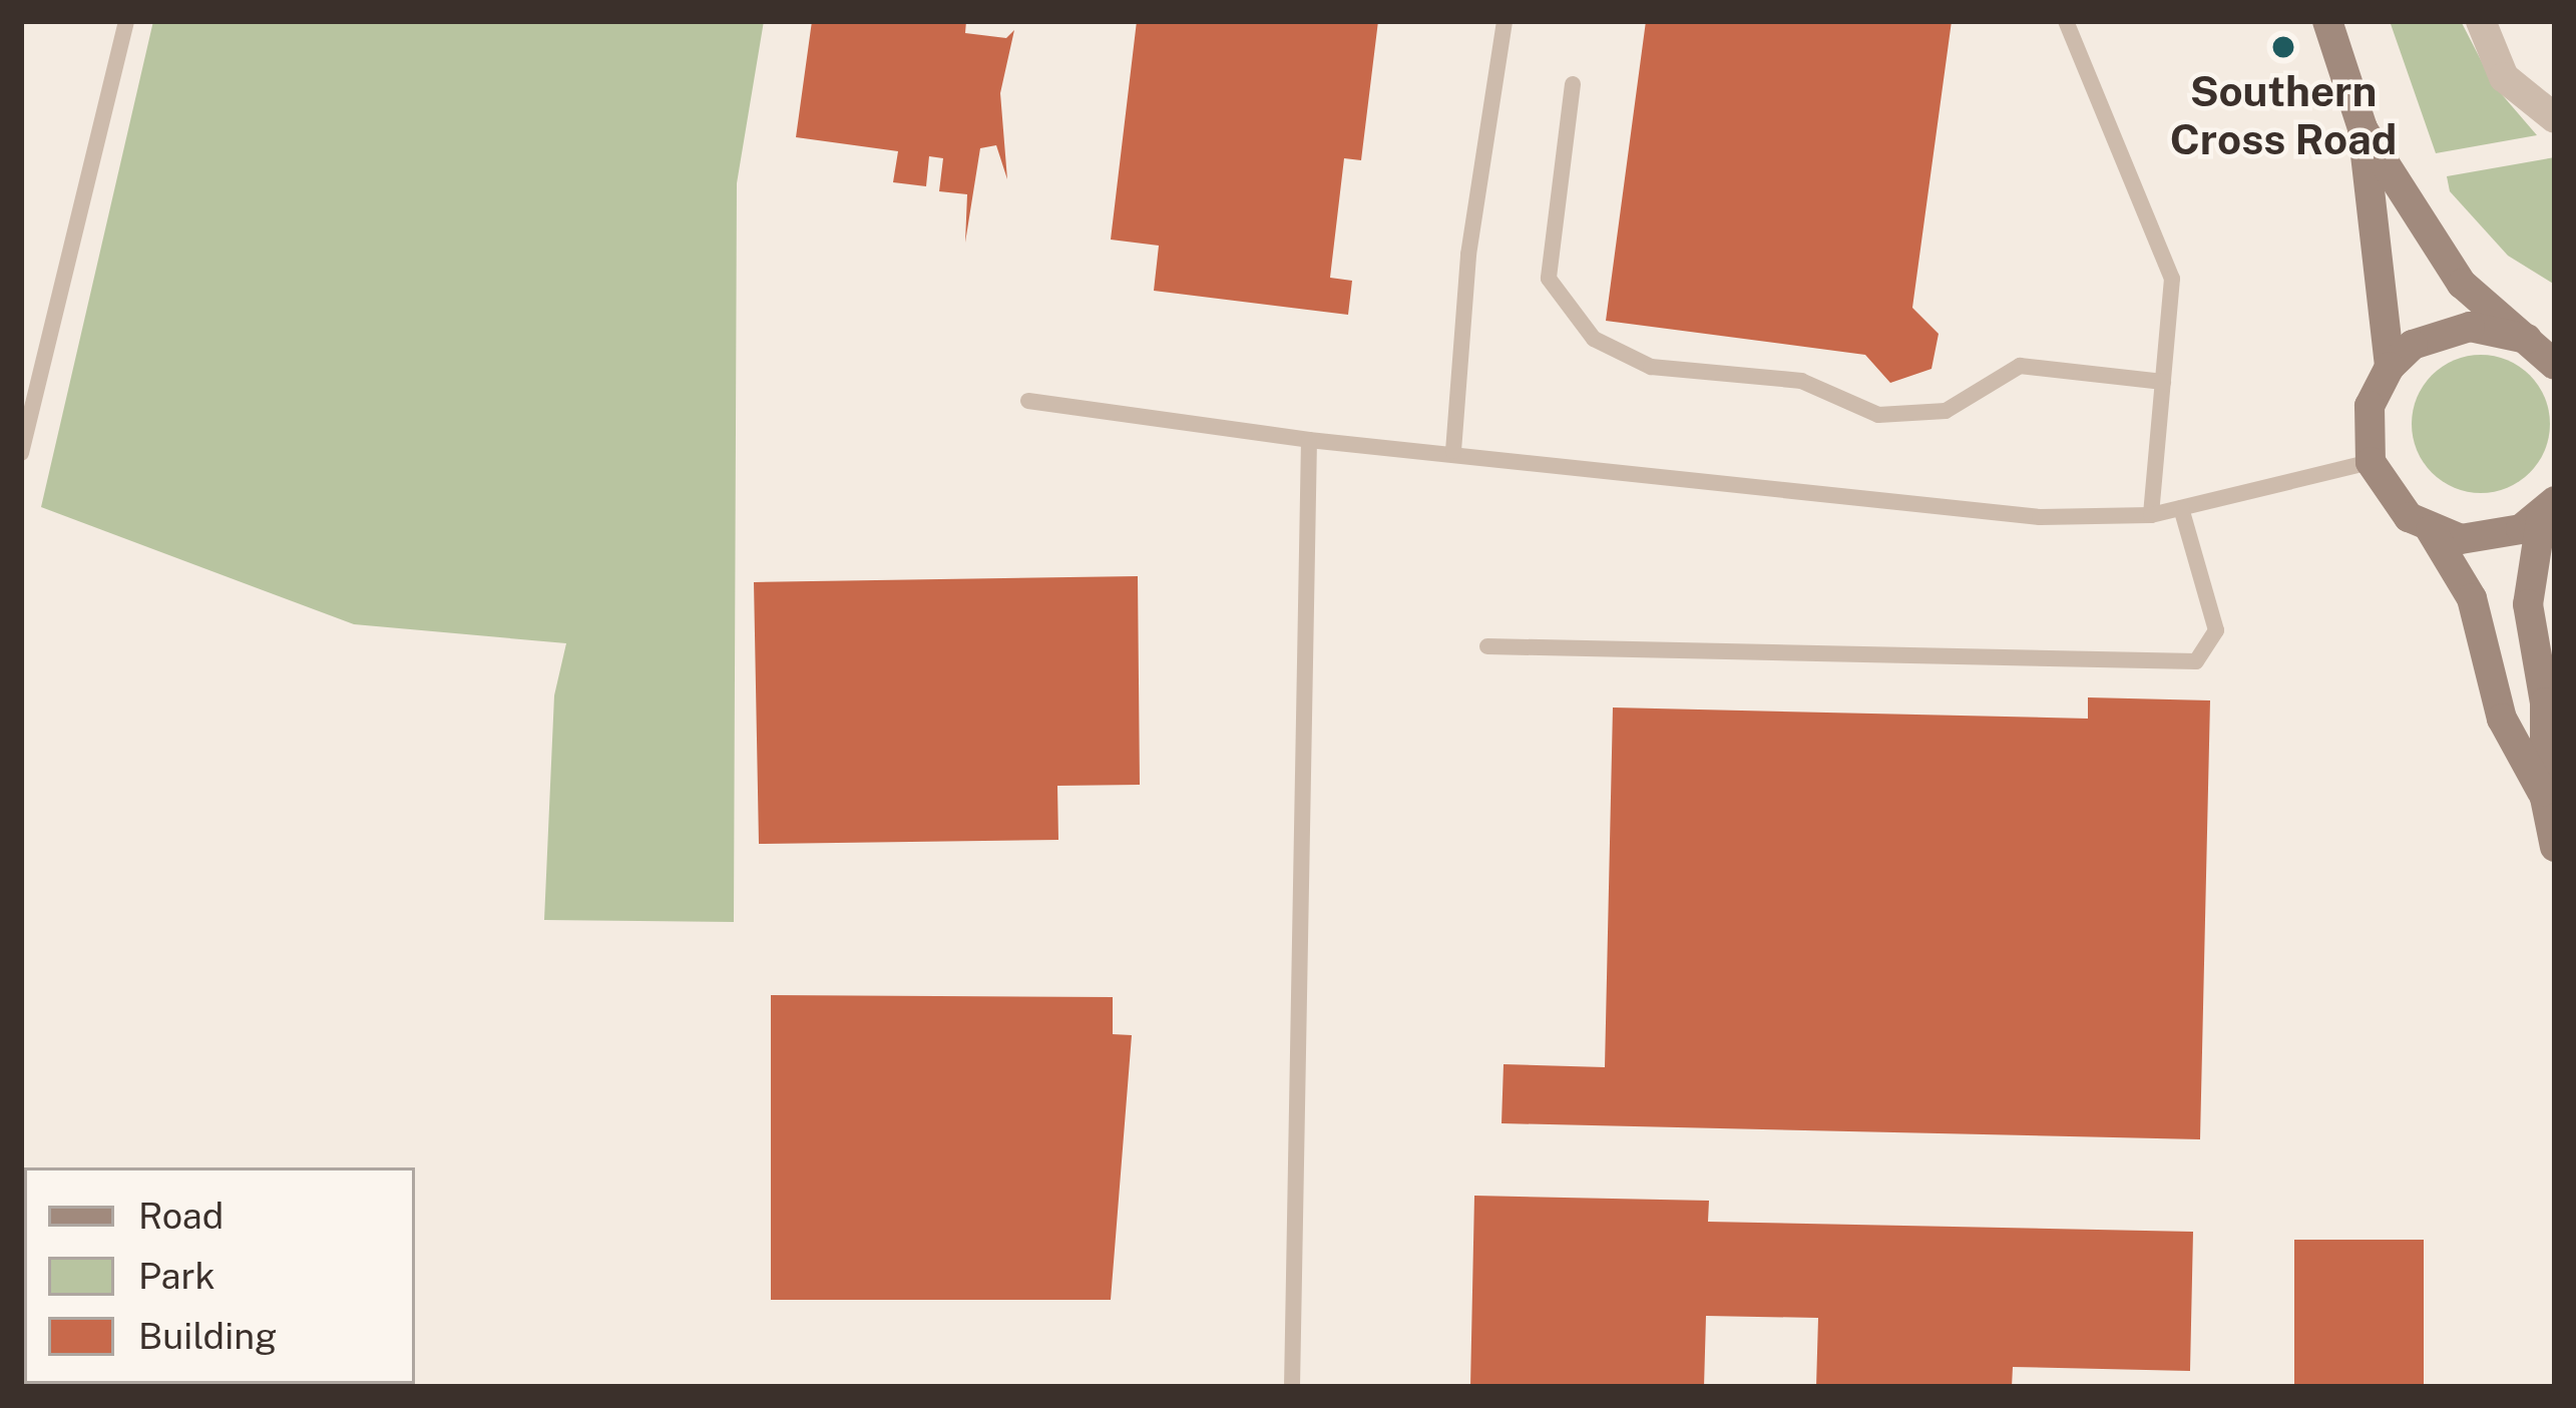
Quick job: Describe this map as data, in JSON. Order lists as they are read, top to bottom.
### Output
{
  "places": ["Southern Cross Road"],
  "legend": ["Road", "Park", "Building"]
}
